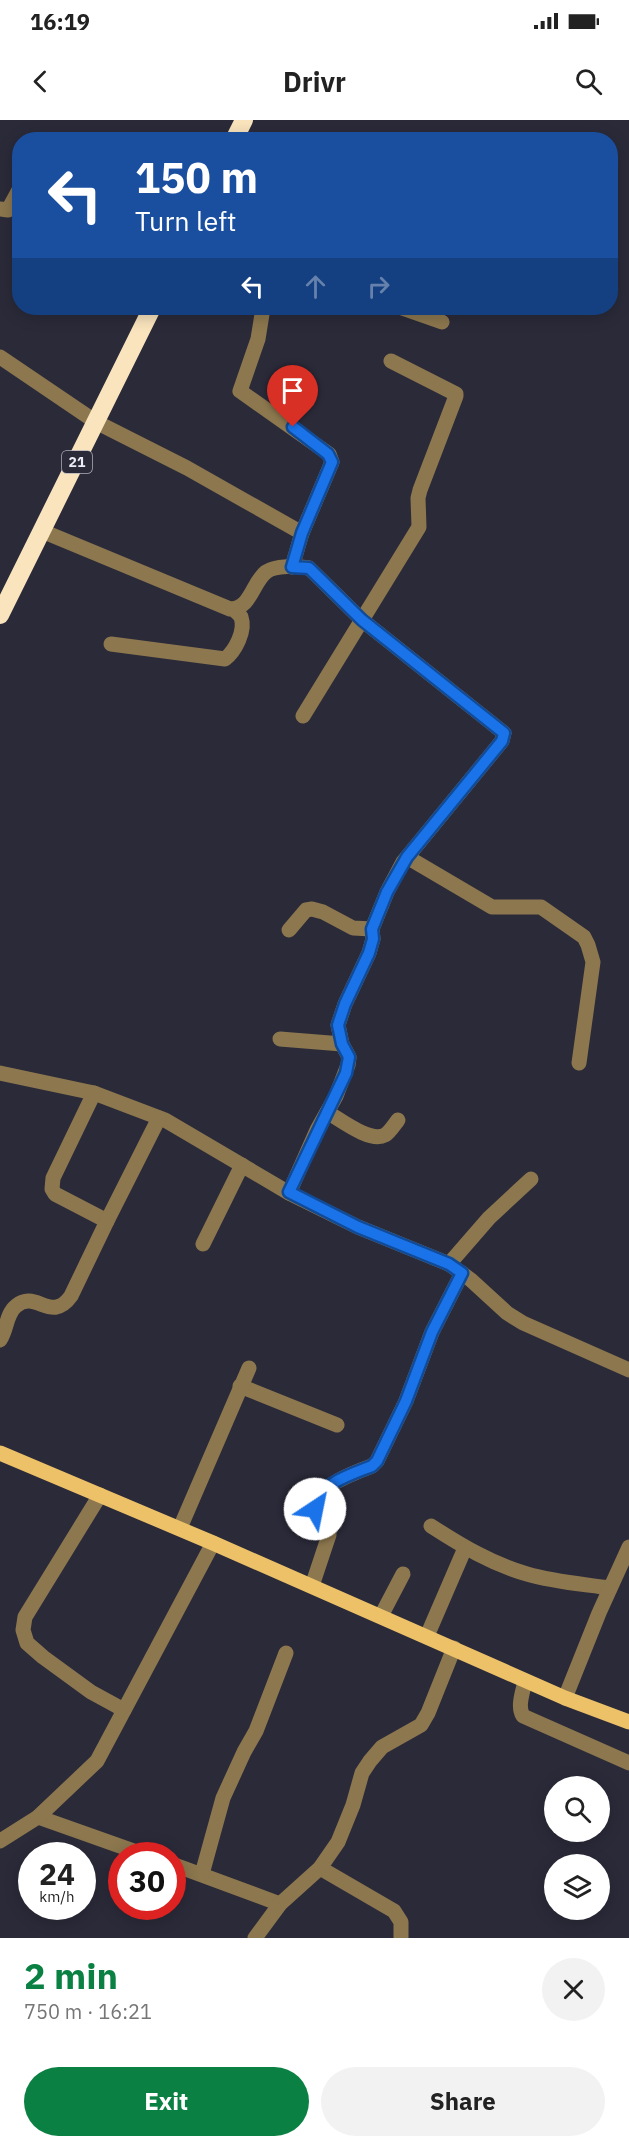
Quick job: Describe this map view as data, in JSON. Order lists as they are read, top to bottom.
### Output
{
  "streets": {
    "highway": ["21"]
  },
  "page": {
    "status": "16:19",
    "header": "Drivr",
    "turn": ["150 m", "Turn left"],
    "speed": "24 km/h",
    "limit": "30",
    "heading": ["2 min", "750 m · 16:21"],
    "buttons": ["Exit", "Share"]
  }
}
